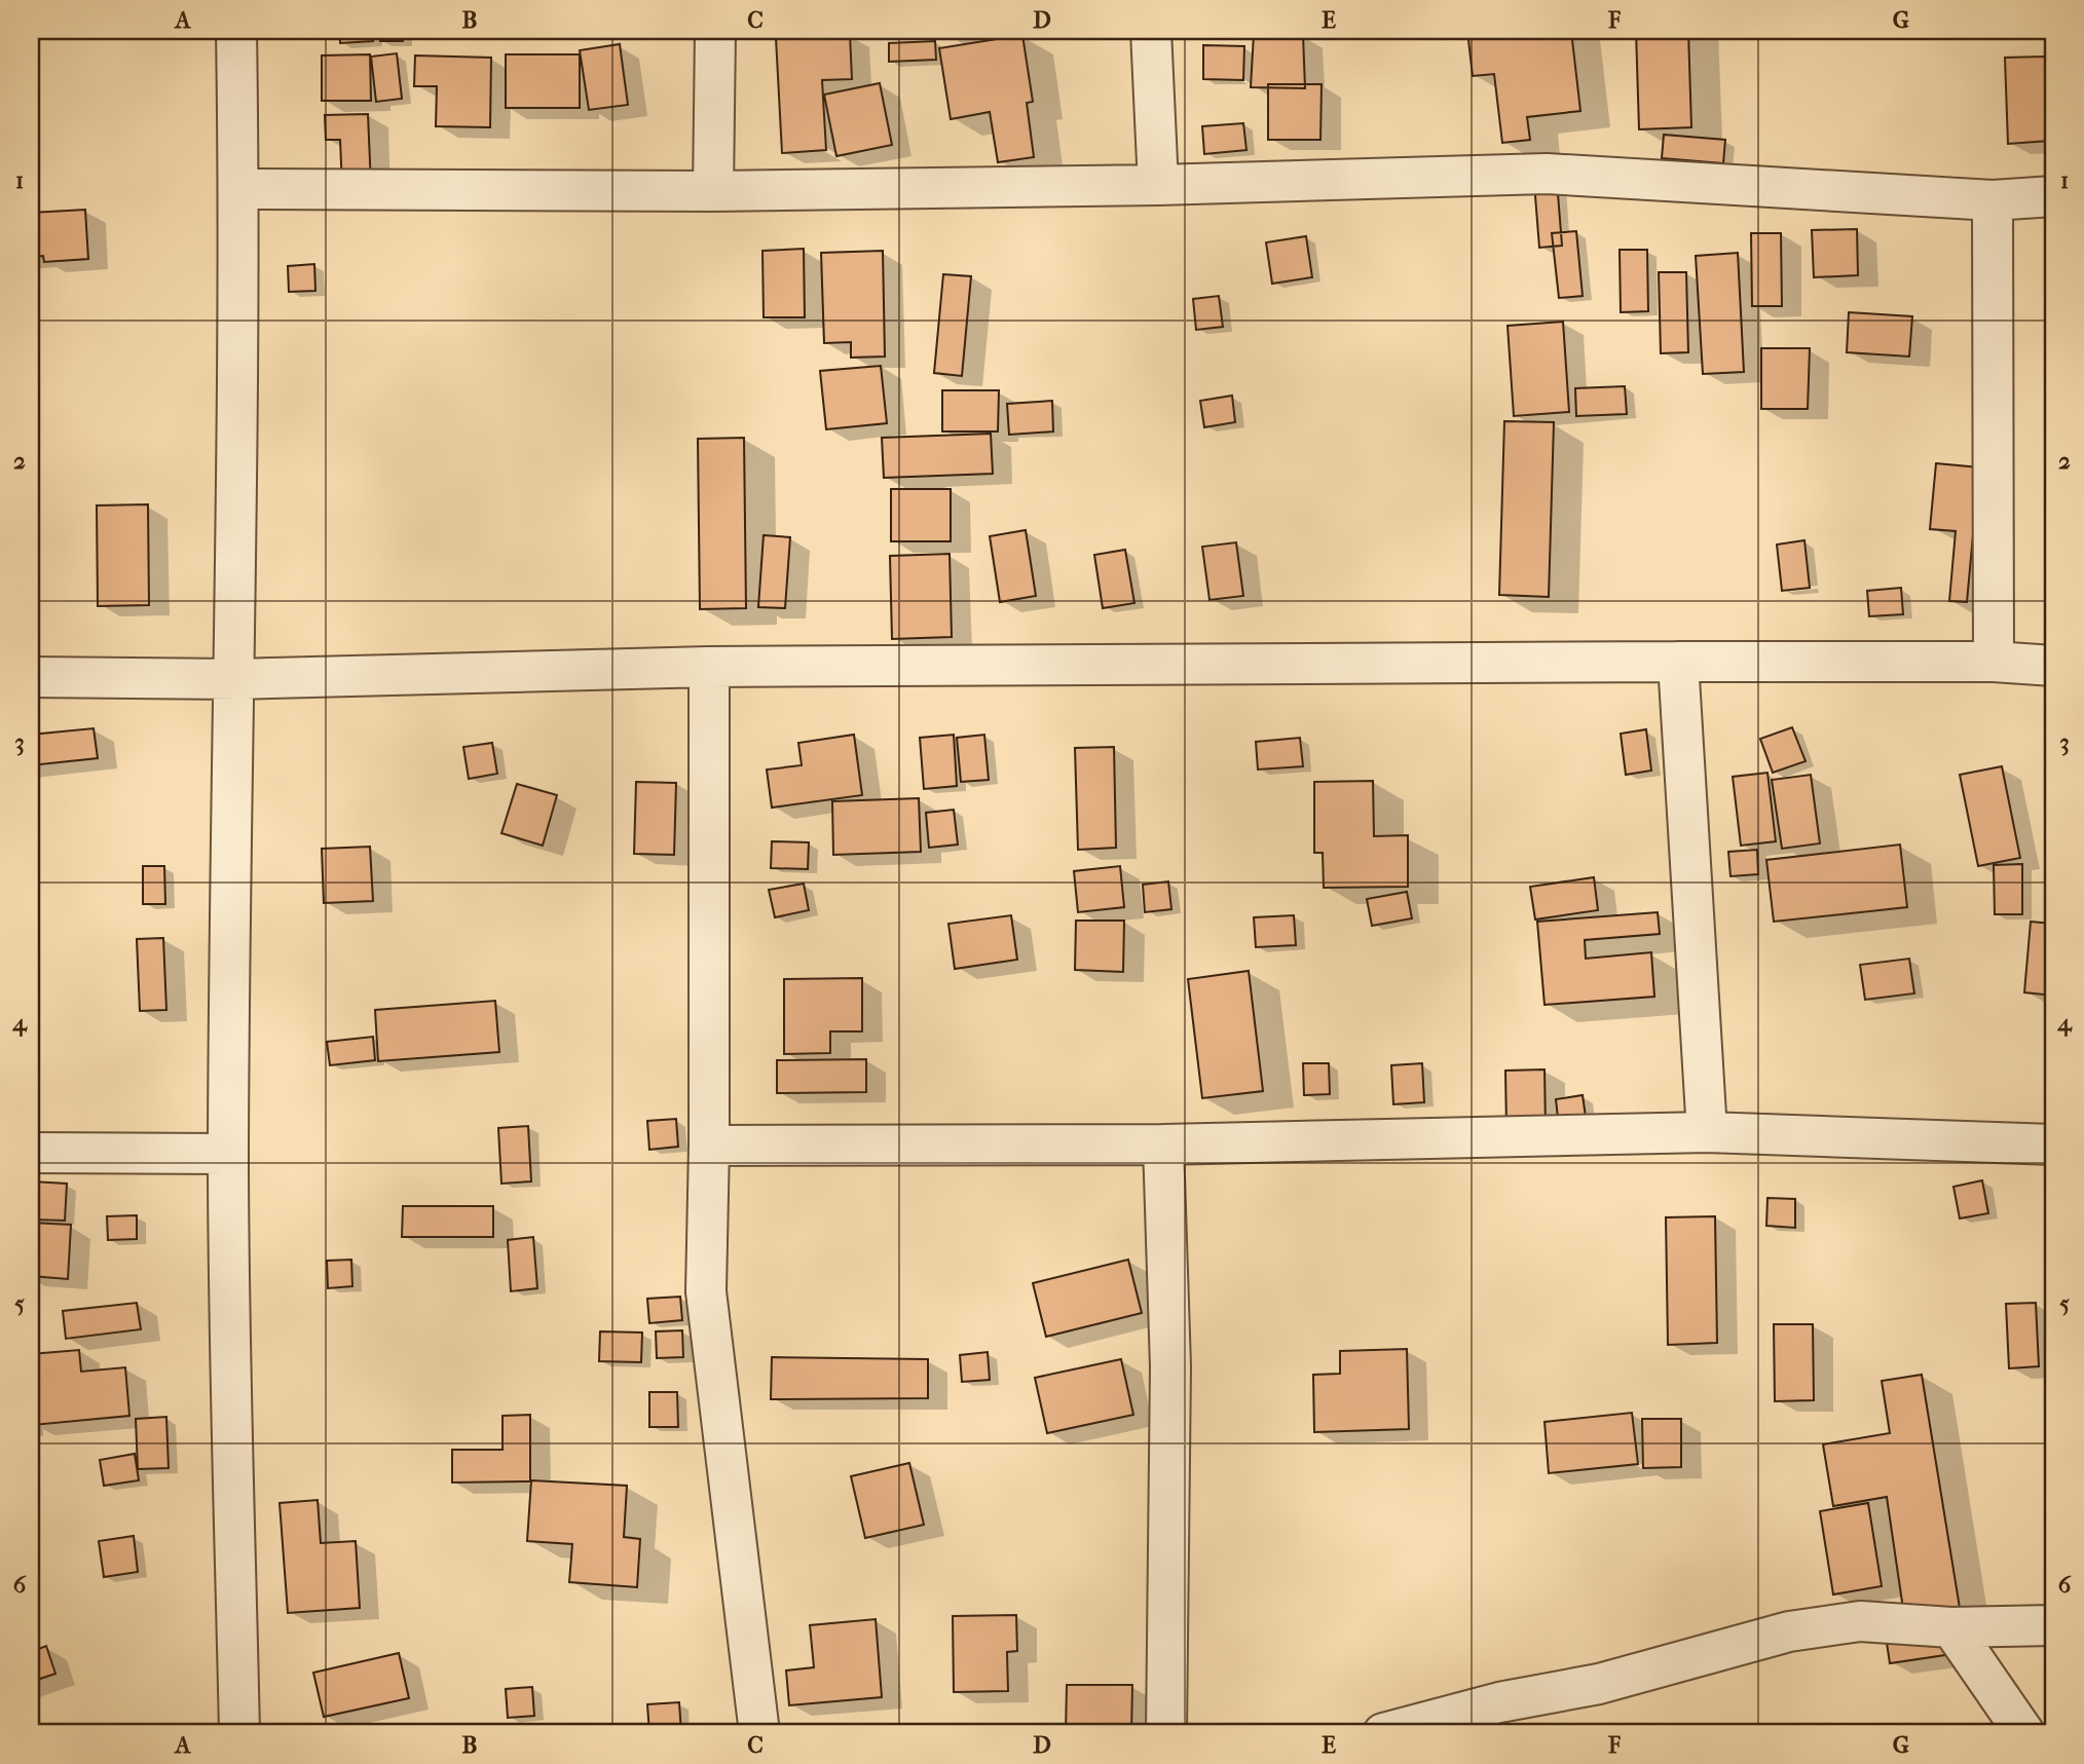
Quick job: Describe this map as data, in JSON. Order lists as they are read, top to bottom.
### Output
{
  "grid": {
    "columns": [
      "A",
      "B",
      "C",
      "D",
      "E",
      "F",
      "G"
    ],
    "rows": [
      "1",
      "2",
      "3",
      "4",
      "5",
      "6"
    ]
  }
}
